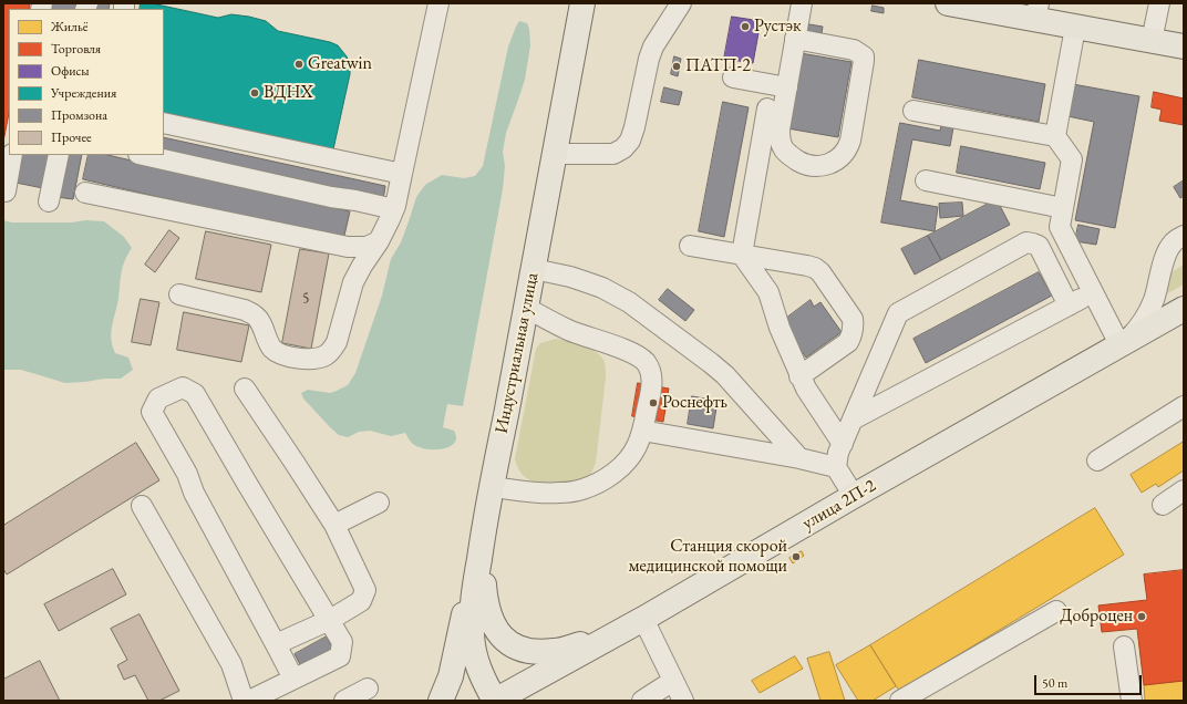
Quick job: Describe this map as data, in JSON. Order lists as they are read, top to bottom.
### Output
{
  "streets": {
    "main road": ["Индустриальная улица", "улица 2П-2"]
  },
  "crossings": [
    ["Индустриальная улица", "улица 2П-2"]
  ],
  "places": [
    "Рустэк",
    "Greatwin",
    "ПАТП-2",
    "ВДНХ",
    "Роснефть",
    "Станция скорой медицинской помощи",
    "Доброцен"
  ],
  "house_numbers": ["5"],
  "legend": [
    "Жильё",
    "Торговля",
    "Офисы",
    "Учреждения",
    "Промзона",
    "Прочее"
  ],
  "scale_bar": "50 m"
}
